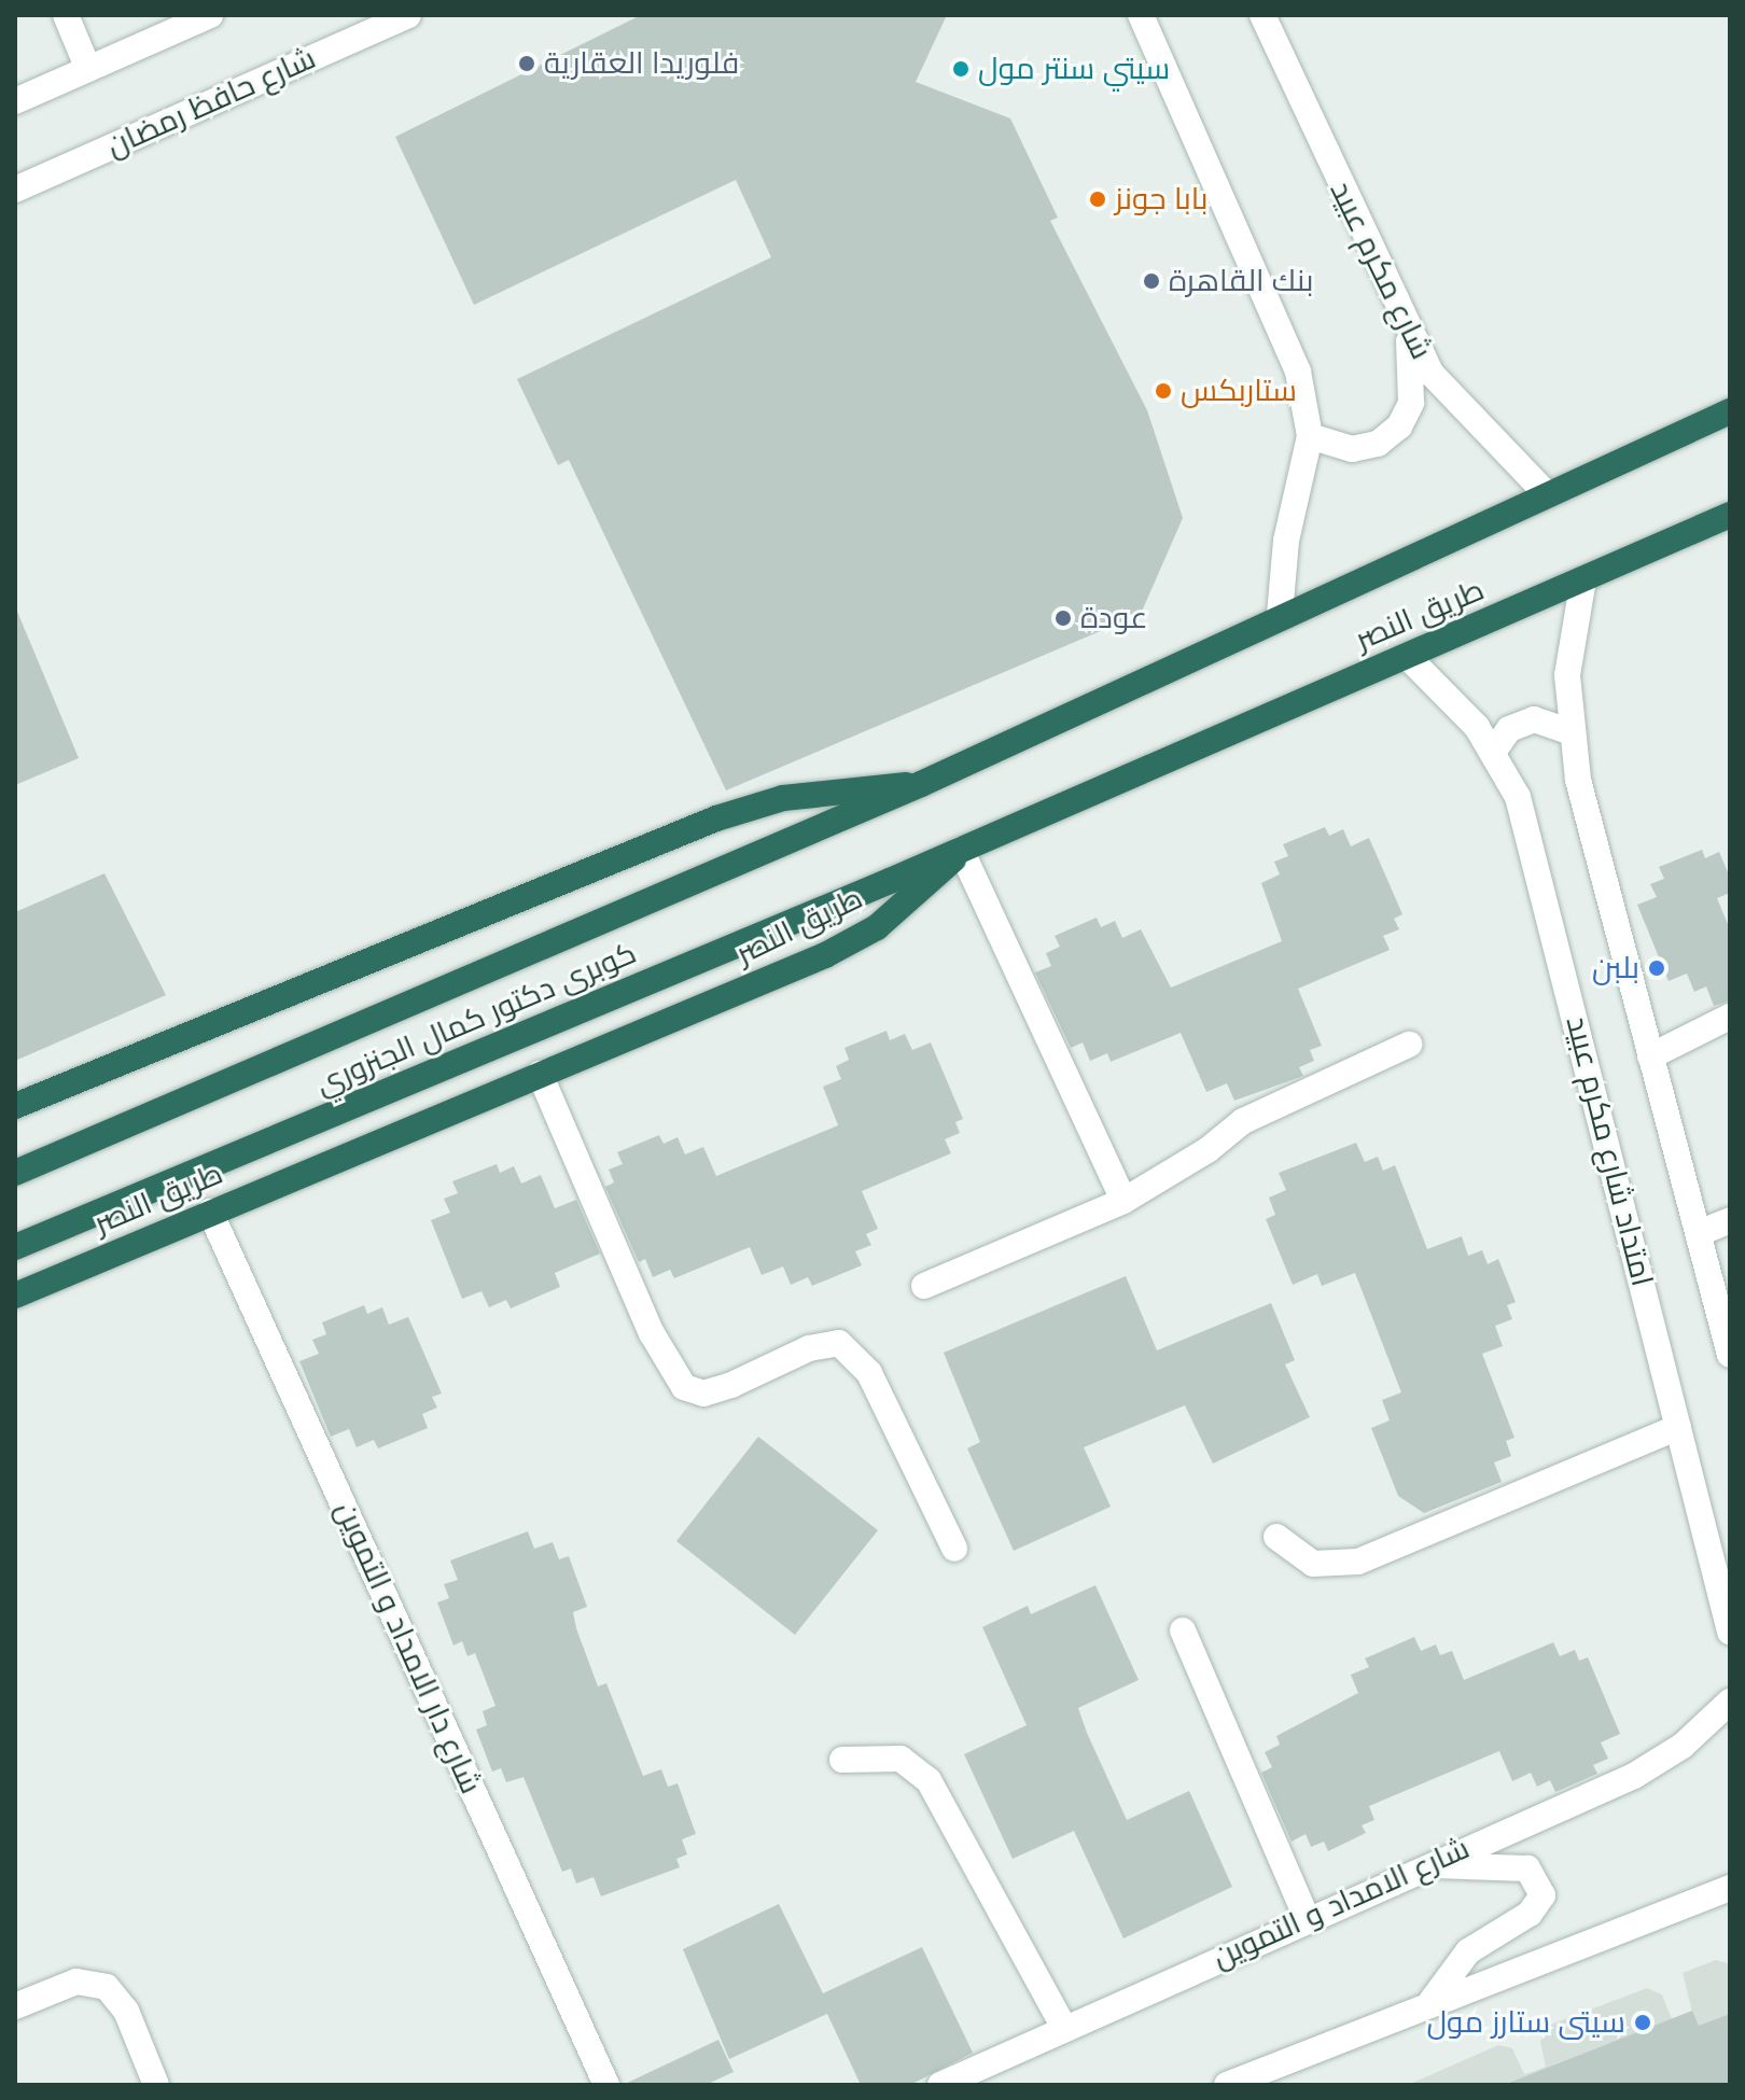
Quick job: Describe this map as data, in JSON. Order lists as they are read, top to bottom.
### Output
{
  "streets": {
    "highway": ["طريق النصر", "كوبرى دكتور كمال الجنزوري"],
    "street": [
      "شارع حافظ رمضان",
      "شارع مكرم عبيد",
      "امتداد شارع مكرم عبيد",
      "شارع دار الامداد و التموين",
      "شارع الامداد و التموين"
    ]
  },
  "crossings": [
    ["شارع مكرم عبيد", "طريق النصر"],
    ["طريق النصر", "كوبرى دكتور كمال الجنزوري"],
    ["طريق النصر", "امتداد شارع مكرم عبيد"],
    ["طريق النصر", "شارع دار الامداد و التموين"]
  ],
  "places": [
    "فلوريدا العقارية",
    "سيتي سنتر مول",
    "بابا جونز",
    "بنك القاهرة",
    "ستاربكس",
    "عودة",
    "بلبن",
    "سيتى ستارز مول"
  ]
}
